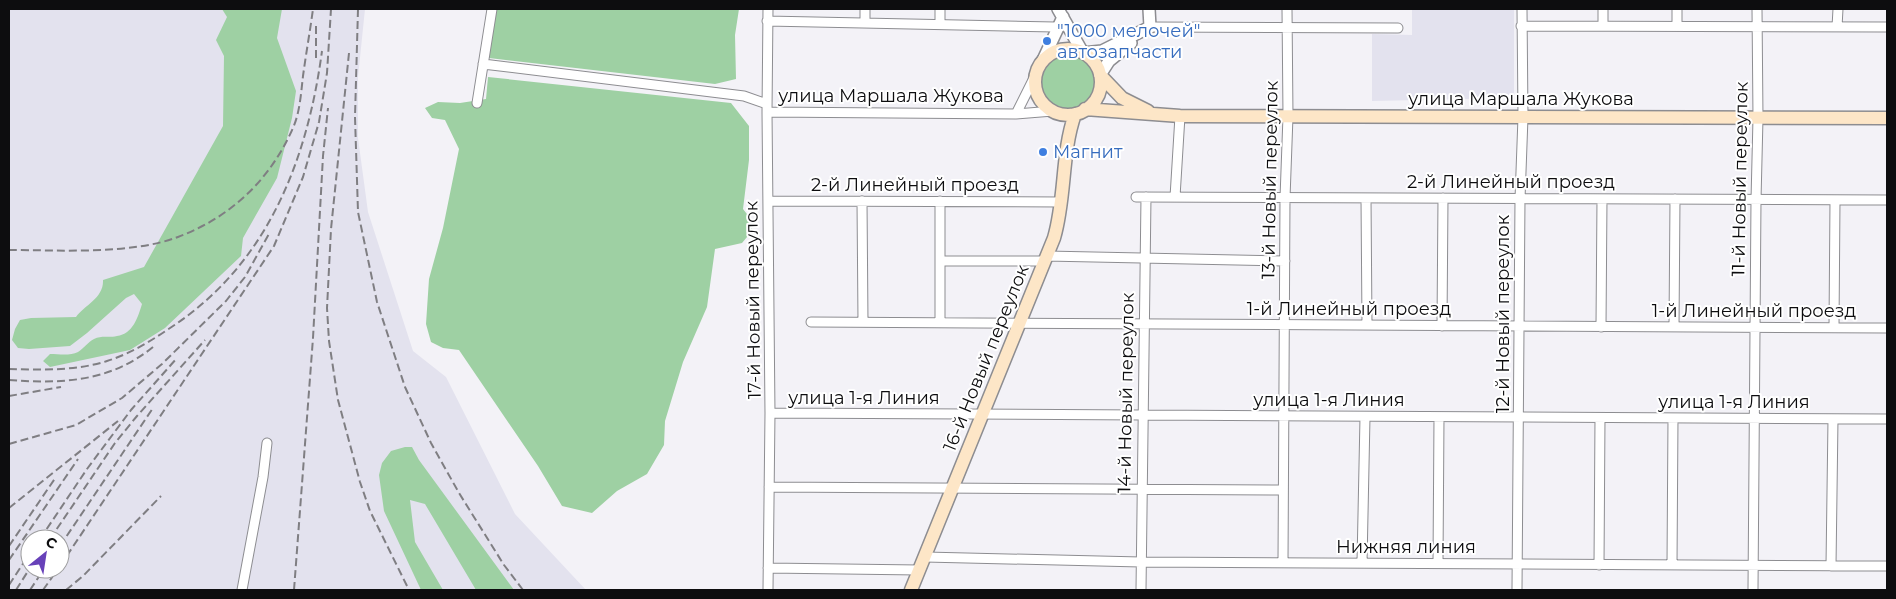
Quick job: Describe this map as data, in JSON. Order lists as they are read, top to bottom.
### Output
{
  "streets": {
    "main road": ["улица Маршала Жукова", "16-й Новый переулок"],
    "street": [
      "11-й Новый переулок",
      "13-й Новый переулок",
      "2-й Линейный проезд",
      "17-й Новый переулок",
      "1-й Линейный проезд",
      "12-й Новый переулок",
      "14-й Новый переулок",
      "улица 1-я Линия",
      "Нижняя линия"
    ]
  },
  "crossings": [
    ["улица Маршала Жукова", "11-й Новый переулок"],
    ["улица Маршала Жукова", "13-й Новый переулок"],
    ["улица Маршала Жукова", "17-й Новый переулок"],
    ["улица Маршала Жукова", "12-й Новый переулок"],
    ["улица Маршала Жукова", "16-й Новый переулок"],
    ["11-й Новый переулок", "2-й Линейный проезд"],
    ["11-й Новый переулок", "1-й Линейный проезд"],
    ["11-й Новый переулок", "улица 1-я Линия"],
    ["11-й Новый переулок", "Нижняя линия"],
    ["13-й Новый переулок", "2-й Линейный проезд"],
    ["13-й Новый переулок", "1-й Линейный проезд"],
    ["13-й Новый переулок", "улица 1-я Линия"],
    ["13-й Новый переулок", "Нижняя линия"],
    ["2-й Линейный проезд", "17-й Новый переулок"],
    ["2-й Линейный проезд", "12-й Новый переулок"],
    ["2-й Линейный проезд", "16-й Новый переулок"],
    ["2-й Линейный проезд", "14-й Новый переулок"],
    ["17-й Новый переулок", "улица 1-я Линия"],
    ["1-й Линейный проезд", "12-й Новый переулок"],
    ["1-й Линейный проезд", "16-й Новый переулок"],
    ["1-й Линейный проезд", "14-й Новый переулок"],
    ["12-й Новый переулок", "улица 1-я Линия"],
    ["12-й Новый переулок", "Нижняя линия"],
    ["16-й Новый переулок", "улица 1-я Линия"],
    ["16-й Новый переулок", "Нижняя линия"],
    ["14-й Новый переулок", "улица 1-я Линия"],
    ["14-й Новый переулок", "Нижняя линия"]
  ],
  "places": ["\"1000 мелочей\" автозапчасти", "Магнит"],
  "north": "top right"
}
